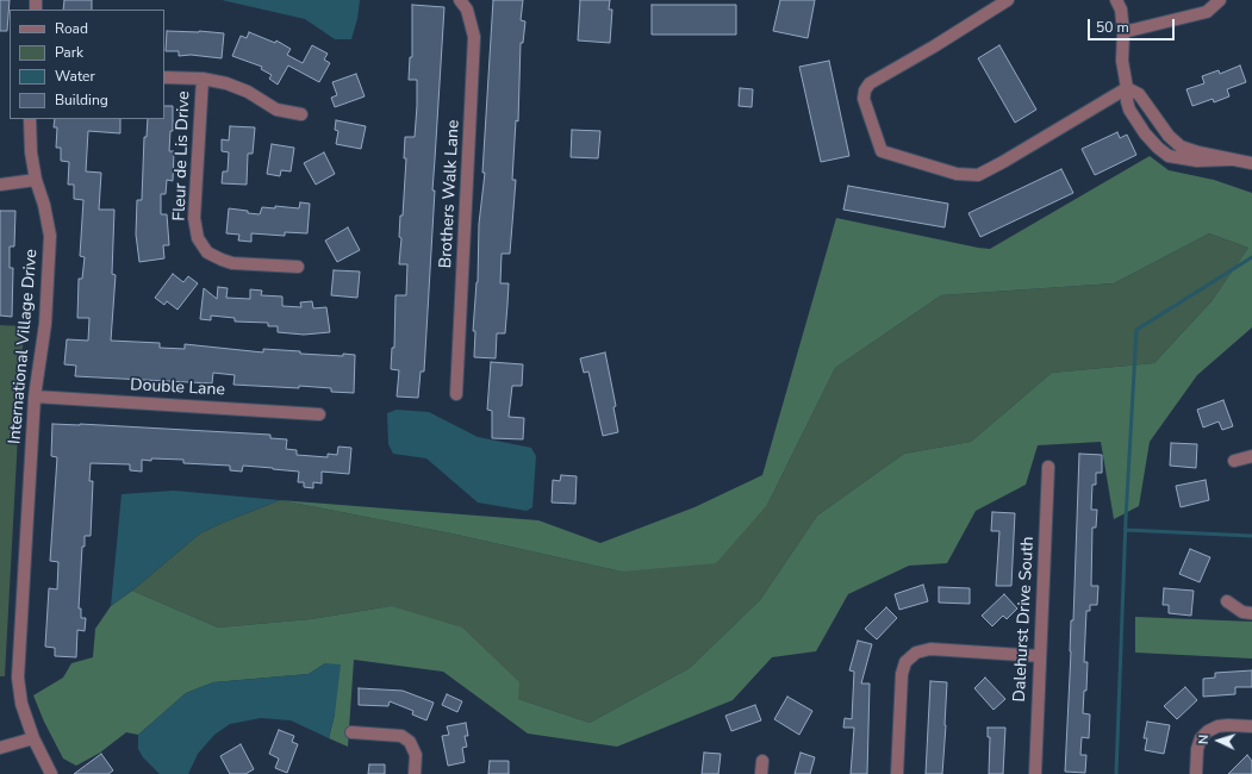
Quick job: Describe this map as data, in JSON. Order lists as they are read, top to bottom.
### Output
{
  "streets": {
    "street": [
      "Fleur de Lis Drive",
      "Brothers Walk Lane",
      "International Village Drive",
      "Double Lane",
      "Dalehurst Drive South"
    ]
  },
  "crossings": [
    ["International Village Drive", "Double Lane"]
  ],
  "legend": [
    "Road",
    "Park",
    "Water",
    "Building"
  ],
  "scale_bar": "50 m",
  "north": "left"
}
